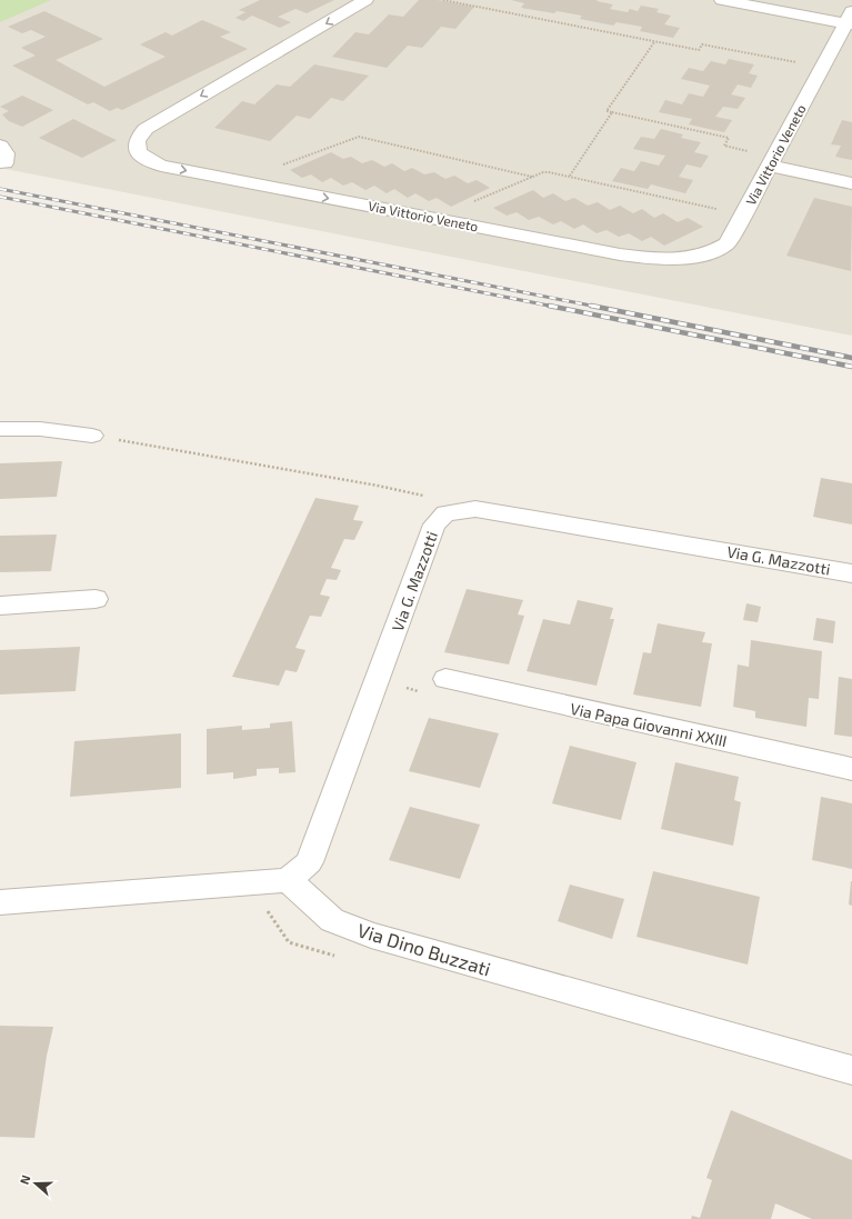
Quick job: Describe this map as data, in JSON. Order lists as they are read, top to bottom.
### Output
{
  "streets": {
    "street": [
      "Via Vittorio Veneto",
      "Via G. Mazzotti",
      "Via Papa Giovanni XXIII",
      "Via Dino Buzzati"
    ]
  },
  "crossings": [
    ["Via G. Mazzotti", "Via Dino Buzzati"]
  ],
  "north": "left"
}
